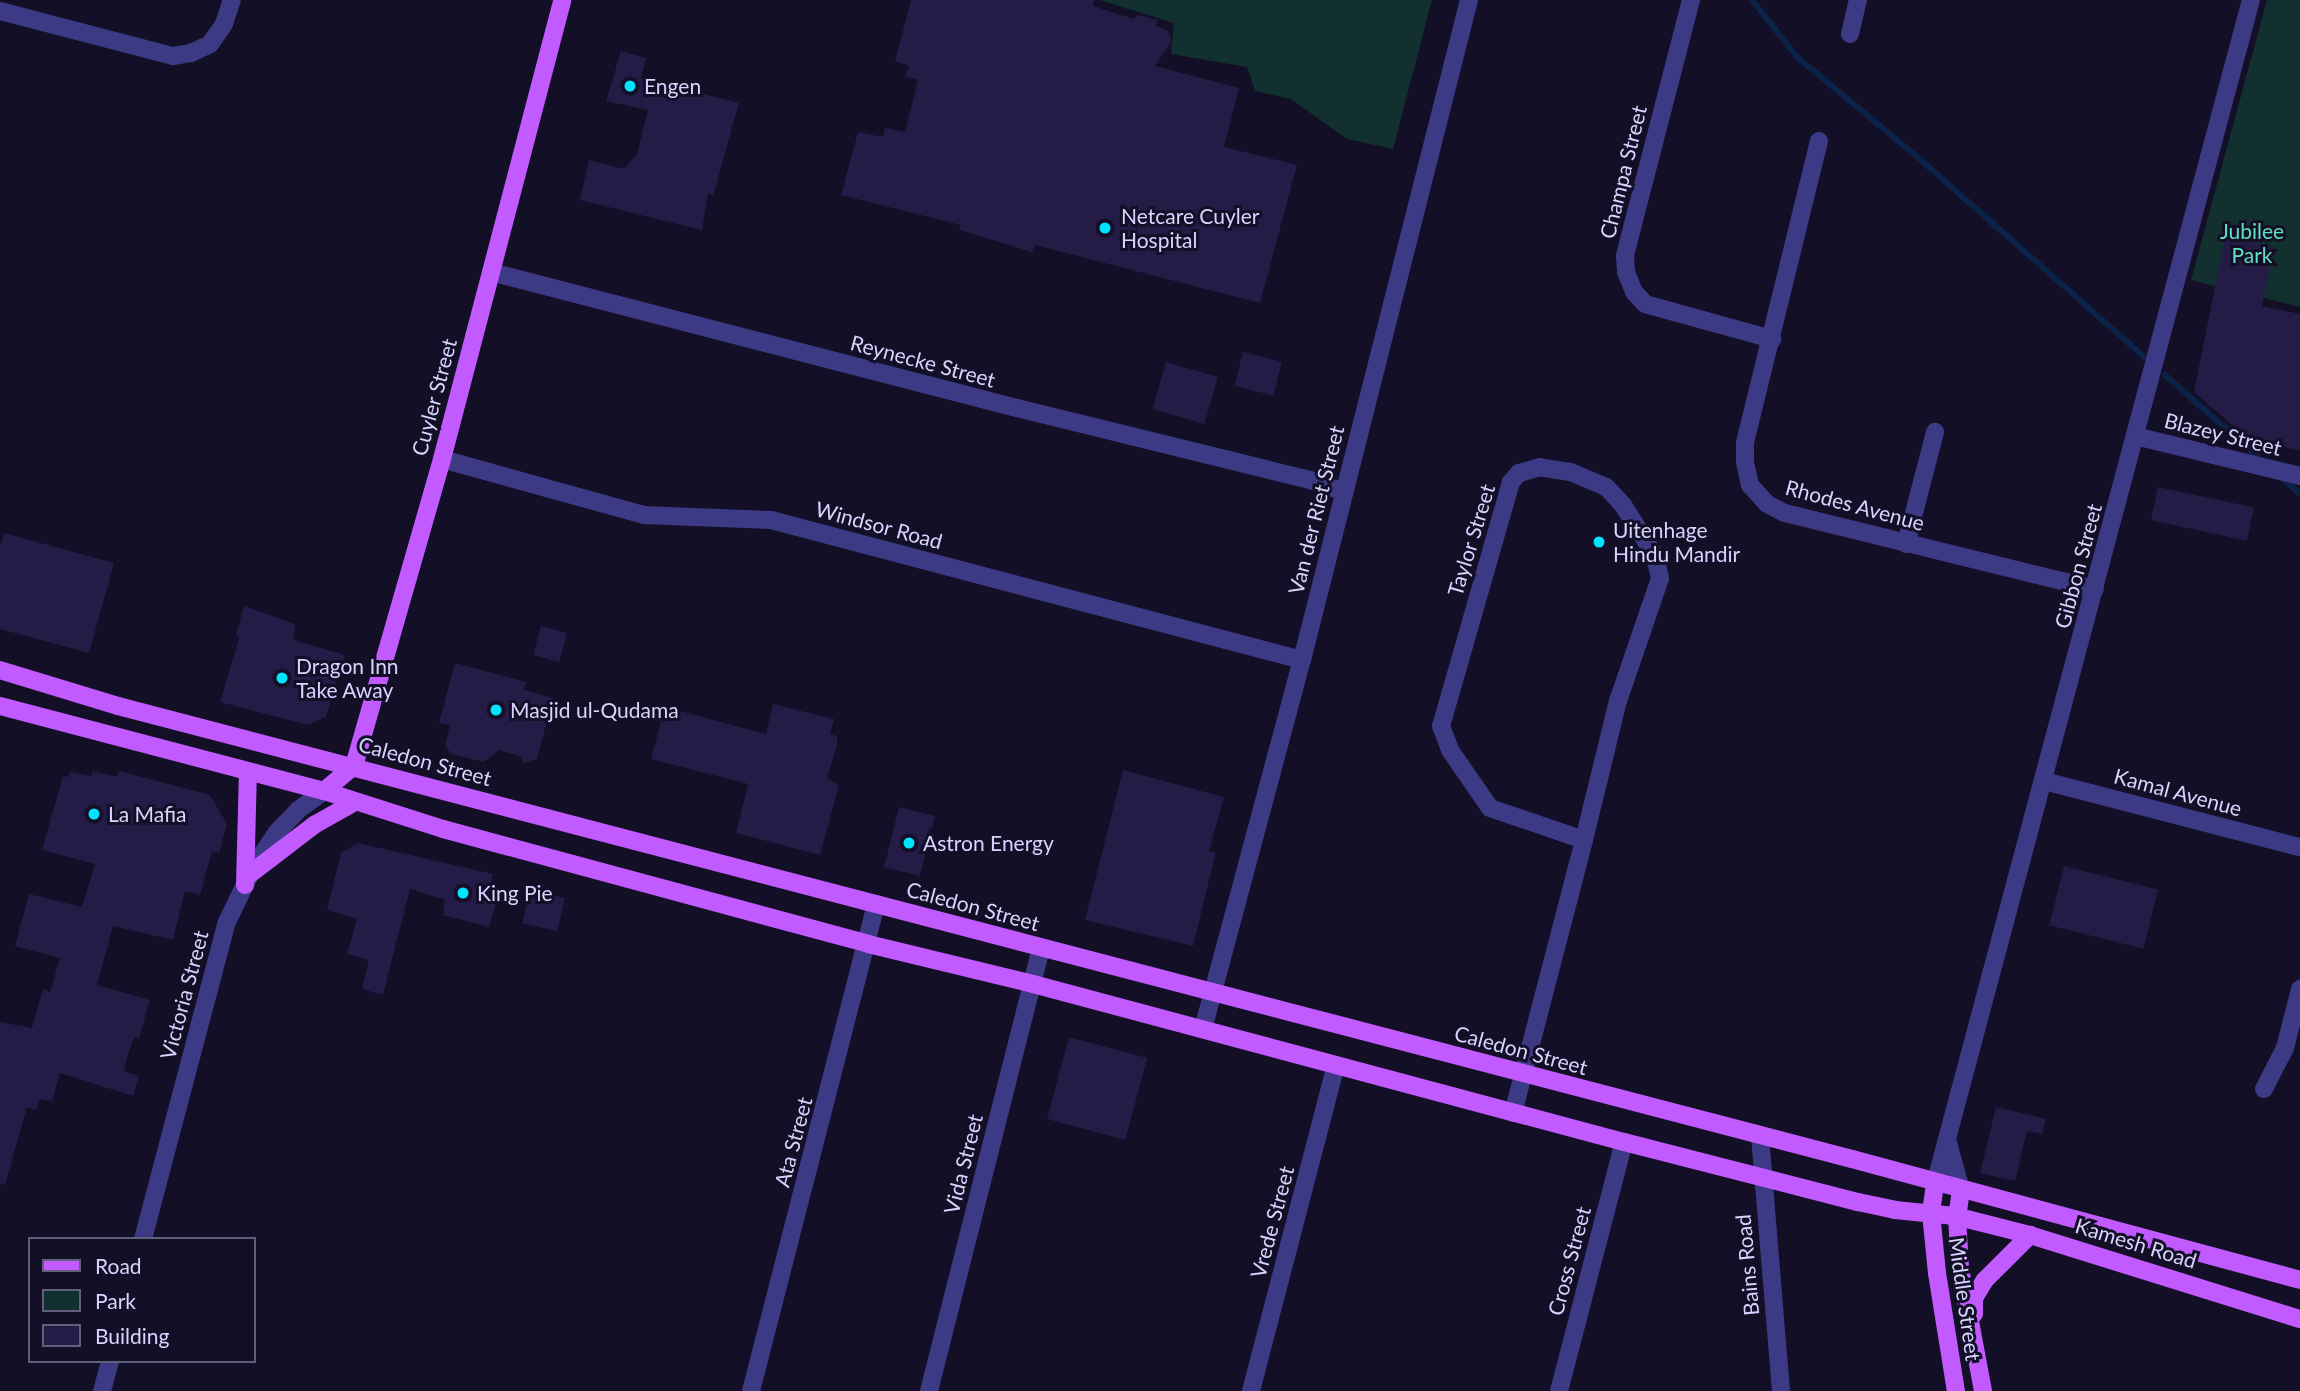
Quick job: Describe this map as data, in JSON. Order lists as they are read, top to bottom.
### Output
{
  "streets": {
    "main road": [
      "Cuyler Street",
      "Caledon Street",
      "Kamesh Road",
      "Middle Street"
    ],
    "street": [
      "Champa Street",
      "Reynecke Street",
      "Blazey Street",
      "Rhodes Avenue",
      "Van der Riet Street",
      "Windsor Road",
      "Taylor Street",
      "Gibbon Street",
      "Kamal Avenue",
      "Victoria Street",
      "Ata Street",
      "Vida Street",
      "Vrede Street",
      "Cross Street",
      "Bains Road"
    ]
  },
  "crossings": [
    ["Champa Street", "Rhodes Avenue"],
    ["Reynecke Street", "Cuyler Street"],
    ["Reynecke Street", "Van der Riet Street"],
    ["Cuyler Street", "Windsor Road"],
    ["Cuyler Street", "Caledon Street"],
    ["Blazey Street", "Gibbon Street"],
    ["Rhodes Avenue", "Gibbon Street"],
    ["Van der Riet Street", "Windsor Road"],
    ["Van der Riet Street", "Caledon Street"],
    ["Taylor Street", "Caledon Street"],
    ["Gibbon Street", "Caledon Street"],
    ["Gibbon Street", "Kamal Avenue"],
    ["Gibbon Street", "Kamesh Road"],
    ["Gibbon Street", "Middle Street"],
    ["Caledon Street", "Ata Street"],
    ["Caledon Street", "Vida Street"],
    ["Caledon Street", "Kamesh Road"],
    ["Caledon Street", "Bains Road"],
    ["Caledon Street", "Middle Street"],
    ["Kamesh Road", "Middle Street"]
  ],
  "parks": ["Jubilee Park"],
  "places": [
    "Engen",
    "Netcare Cuyler Hospital",
    "Uitenhage Hindu Mandir",
    "Dragon Inn Take Away",
    "Masjid ul-Qudama",
    "La Mafia",
    "Astron Energy",
    "King Pie"
  ],
  "legend": ["Road", "Park", "Building"]
}
